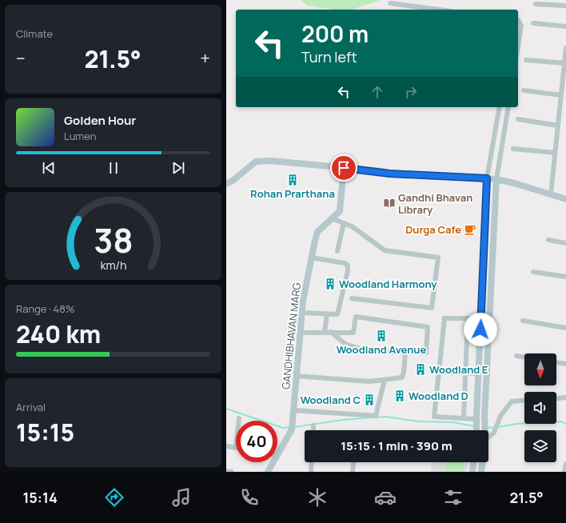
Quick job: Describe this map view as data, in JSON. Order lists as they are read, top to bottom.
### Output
{
  "streets": {
    "street": ["GANDHIBHAVAN MARG"]
  },
  "places": {
    "building": [
      "Rohan Prarthana",
      "Woodland Harmony",
      "Woodland Avenue",
      "Woodland E",
      "Woodland D",
      "Woodland C"
    ],
    "library": ["Gandhi Bhavan Library"],
    "cafe": ["Durga Cafe"]
  },
  "north": "bottom",
  "page": {
    "tile": [
      "Climate",
      ["Range · 48%", "240 km"],
      ["Arrival", "15:15"]
    ],
    "turn": ["200 m", "Turn left"],
    "heat": ["−", "21.5°", "+"],
    "song": ["Golden Hour", "Lumen"],
    "limit": "40",
    "trip": "15:15 · 1 min · 390 m",
    "tabs": ["15:14", "21.5°"],
    "gauge": ["38", "km/h"]
  }
}
